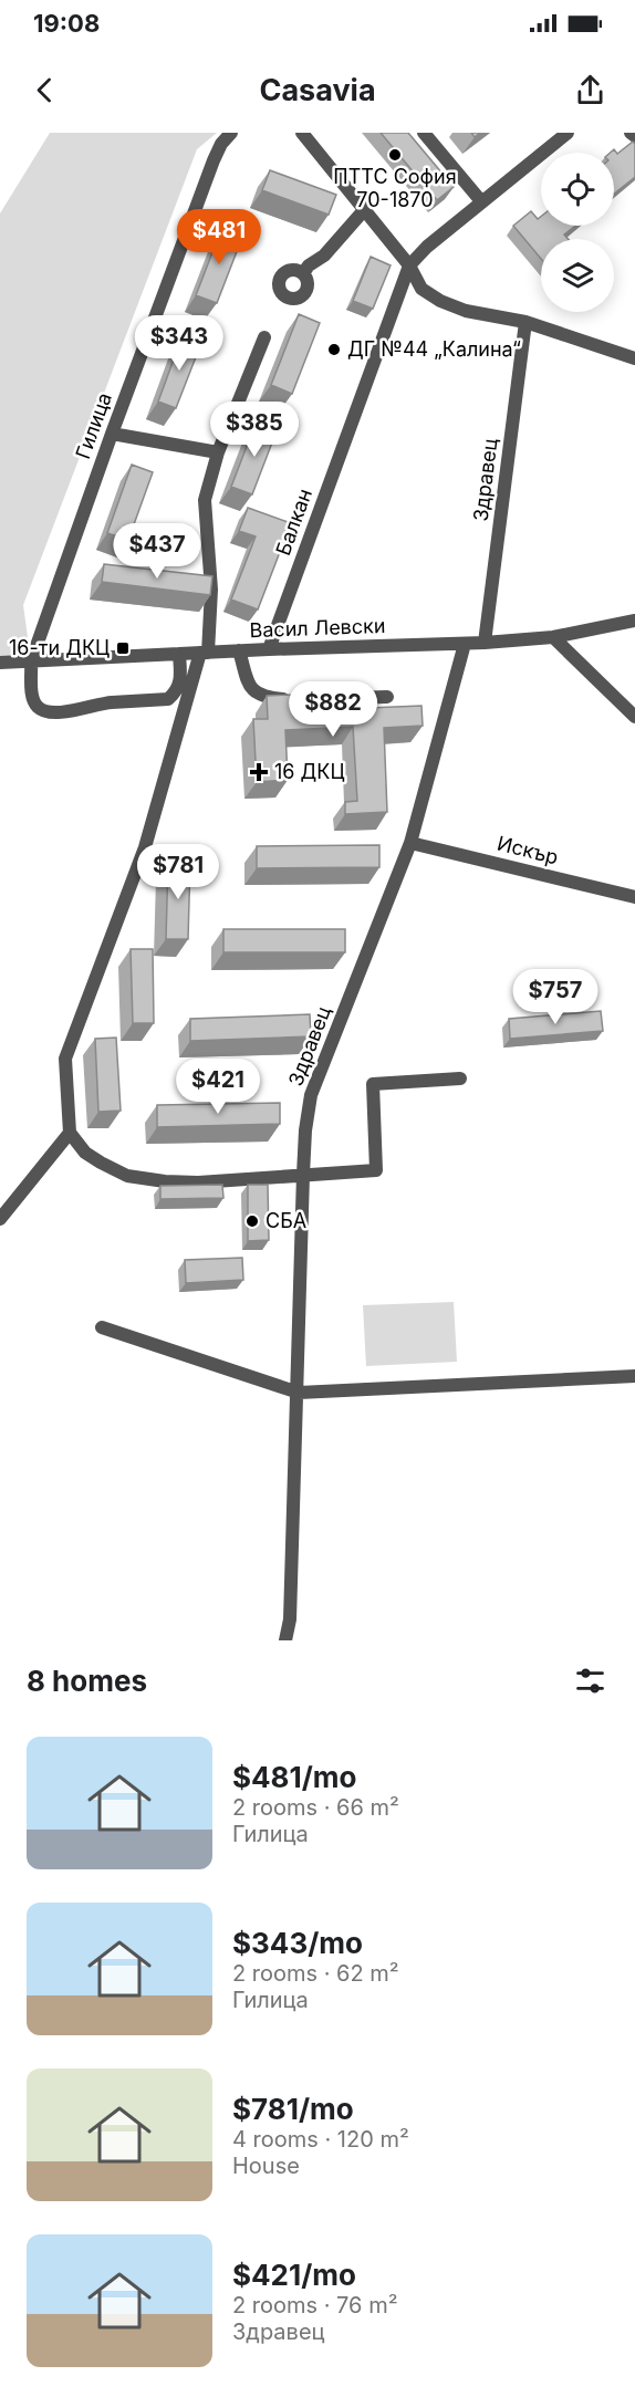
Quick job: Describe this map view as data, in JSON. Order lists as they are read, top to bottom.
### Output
{
  "streets": {
    "street": [
      "Гилица",
      "Здравец",
      "Балкан",
      "Васил Левски",
      "Искър"
    ]
  },
  "crossings": [
    ["Гилица", "Васил Левски"],
    ["Здравец", "Васил Левски"],
    ["Здравец", "Искър"],
    ["Балкан", "Васил Левски"]
  ],
  "places": {
    "other": ["ПТТС София 70-1870", "ДГ №44 „Калина“", "СБА"],
    "transit": ["16-ти ДКЦ"],
    "health": ["16 ДКЦ"]
  },
  "page": {
    "status": "19:08",
    "header": "Casavia",
    "price": [
      "$481",
      "$343",
      "$385",
      "$437",
      "$882",
      "$781",
      "$757",
      "$421"
    ],
    "heading": "8 homes",
    "list": [
      {
        "name": "$481/mo",
        "note": "2 rooms · 66 m² · Гилица"
      },
      {
        "name": "$343/mo",
        "note": "2 rooms · 62 m² · Гилица"
      },
      {
        "name": "$781/mo",
        "note": "4 rooms · 120 m² · House"
      },
      {
        "name": "$421/mo",
        "note": "2 rooms · 76 m² · Здравец"
      }
    ]
  }
}
